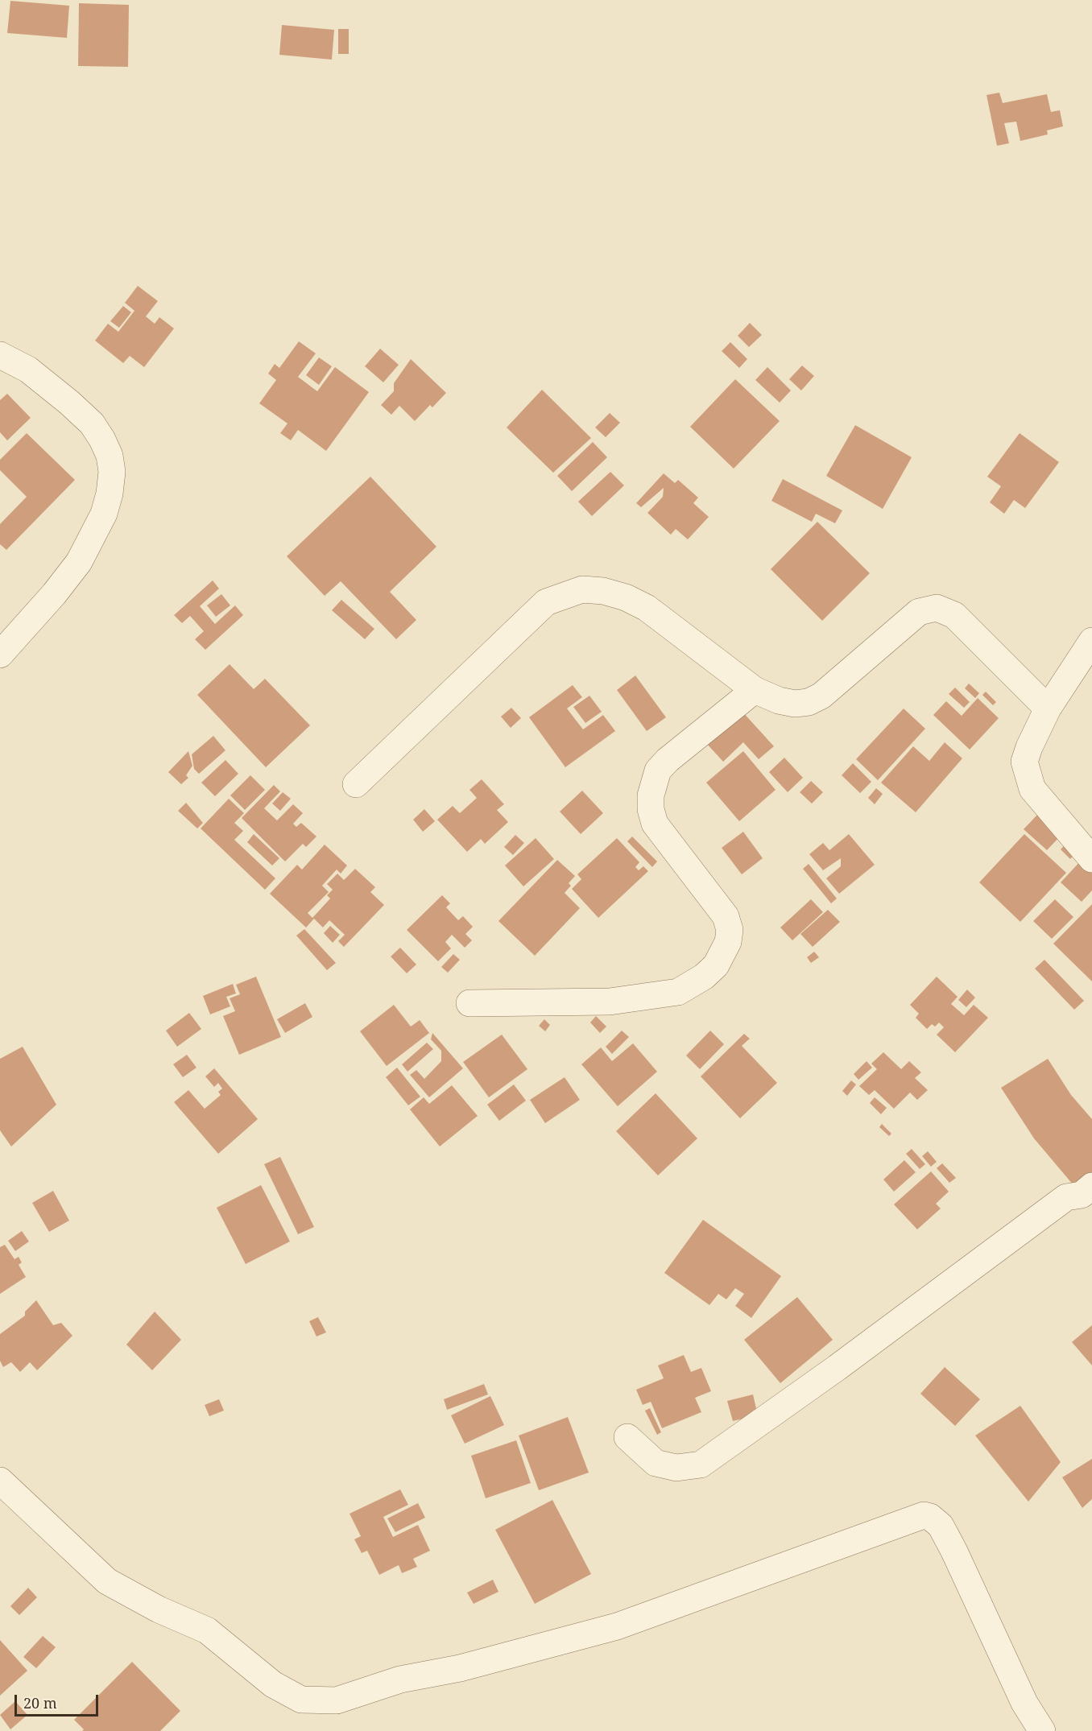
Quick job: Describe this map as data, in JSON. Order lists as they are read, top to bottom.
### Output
{
  "scale_bar": "20 m"
}
